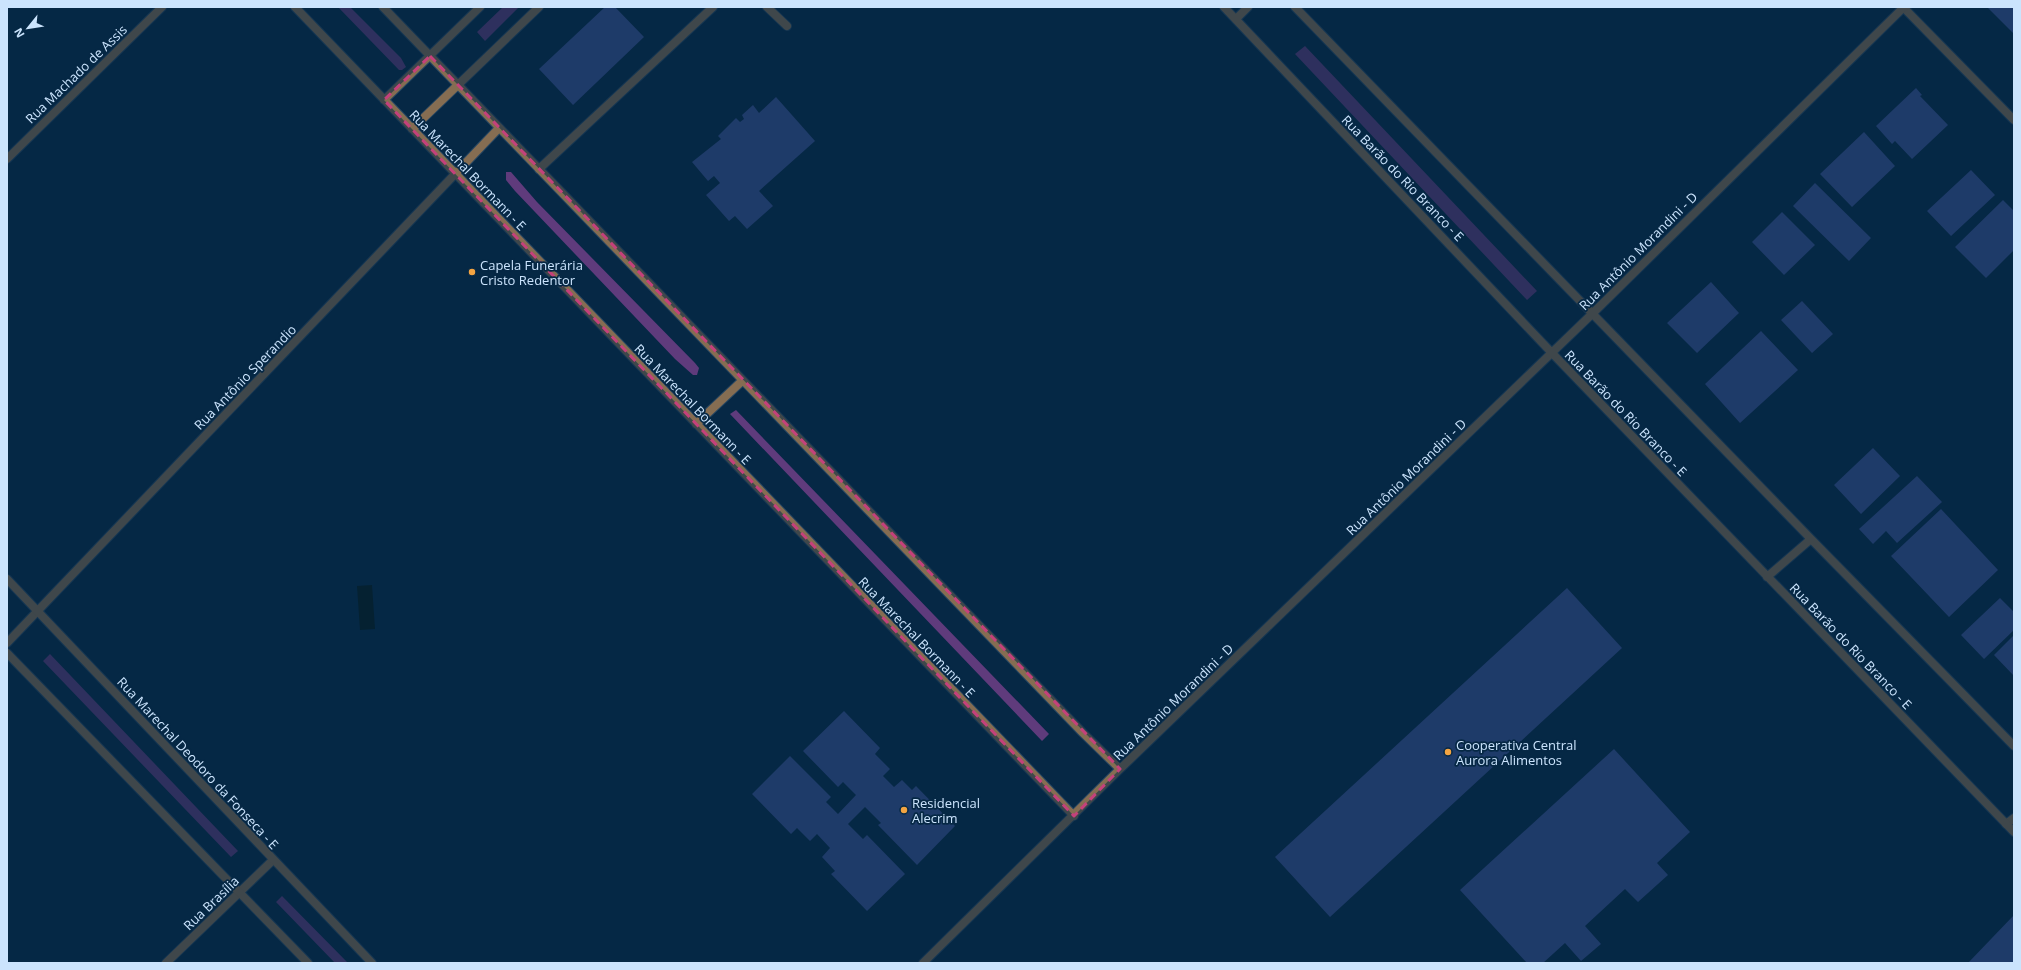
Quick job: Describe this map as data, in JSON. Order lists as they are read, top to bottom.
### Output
{
  "streets": {
    "street": [
      "Rua Machado de Assis",
      "Rua Marechal Bormann - E",
      "Rua Barão do Rio Branco - E",
      "Rua Antônio Morandini - D",
      "Rua Antônio Sperandio",
      "Rua Marechal Deodoro da Fonseca - E",
      "Rua Brasília"
    ]
  },
  "crossings": [
    ["Rua Marechal Bormann - E", "Rua Antônio Morandini - D"],
    ["Rua Marechal Bormann - E", "Rua Antônio Sperandio"],
    ["Rua Barão do Rio Branco - E", "Rua Antônio Morandini - D"],
    ["Rua Antônio Sperandio", "Rua Marechal Deodoro da Fonseca - E"],
    ["Rua Marechal Deodoro da Fonseca - E", "Rua Brasília"]
  ],
  "places": ["Capela Funerária Cristo Redentor", "Cooperativa Central Aurora Alimentos", "Residencial Alecrim"],
  "north": "bottom left"
}
